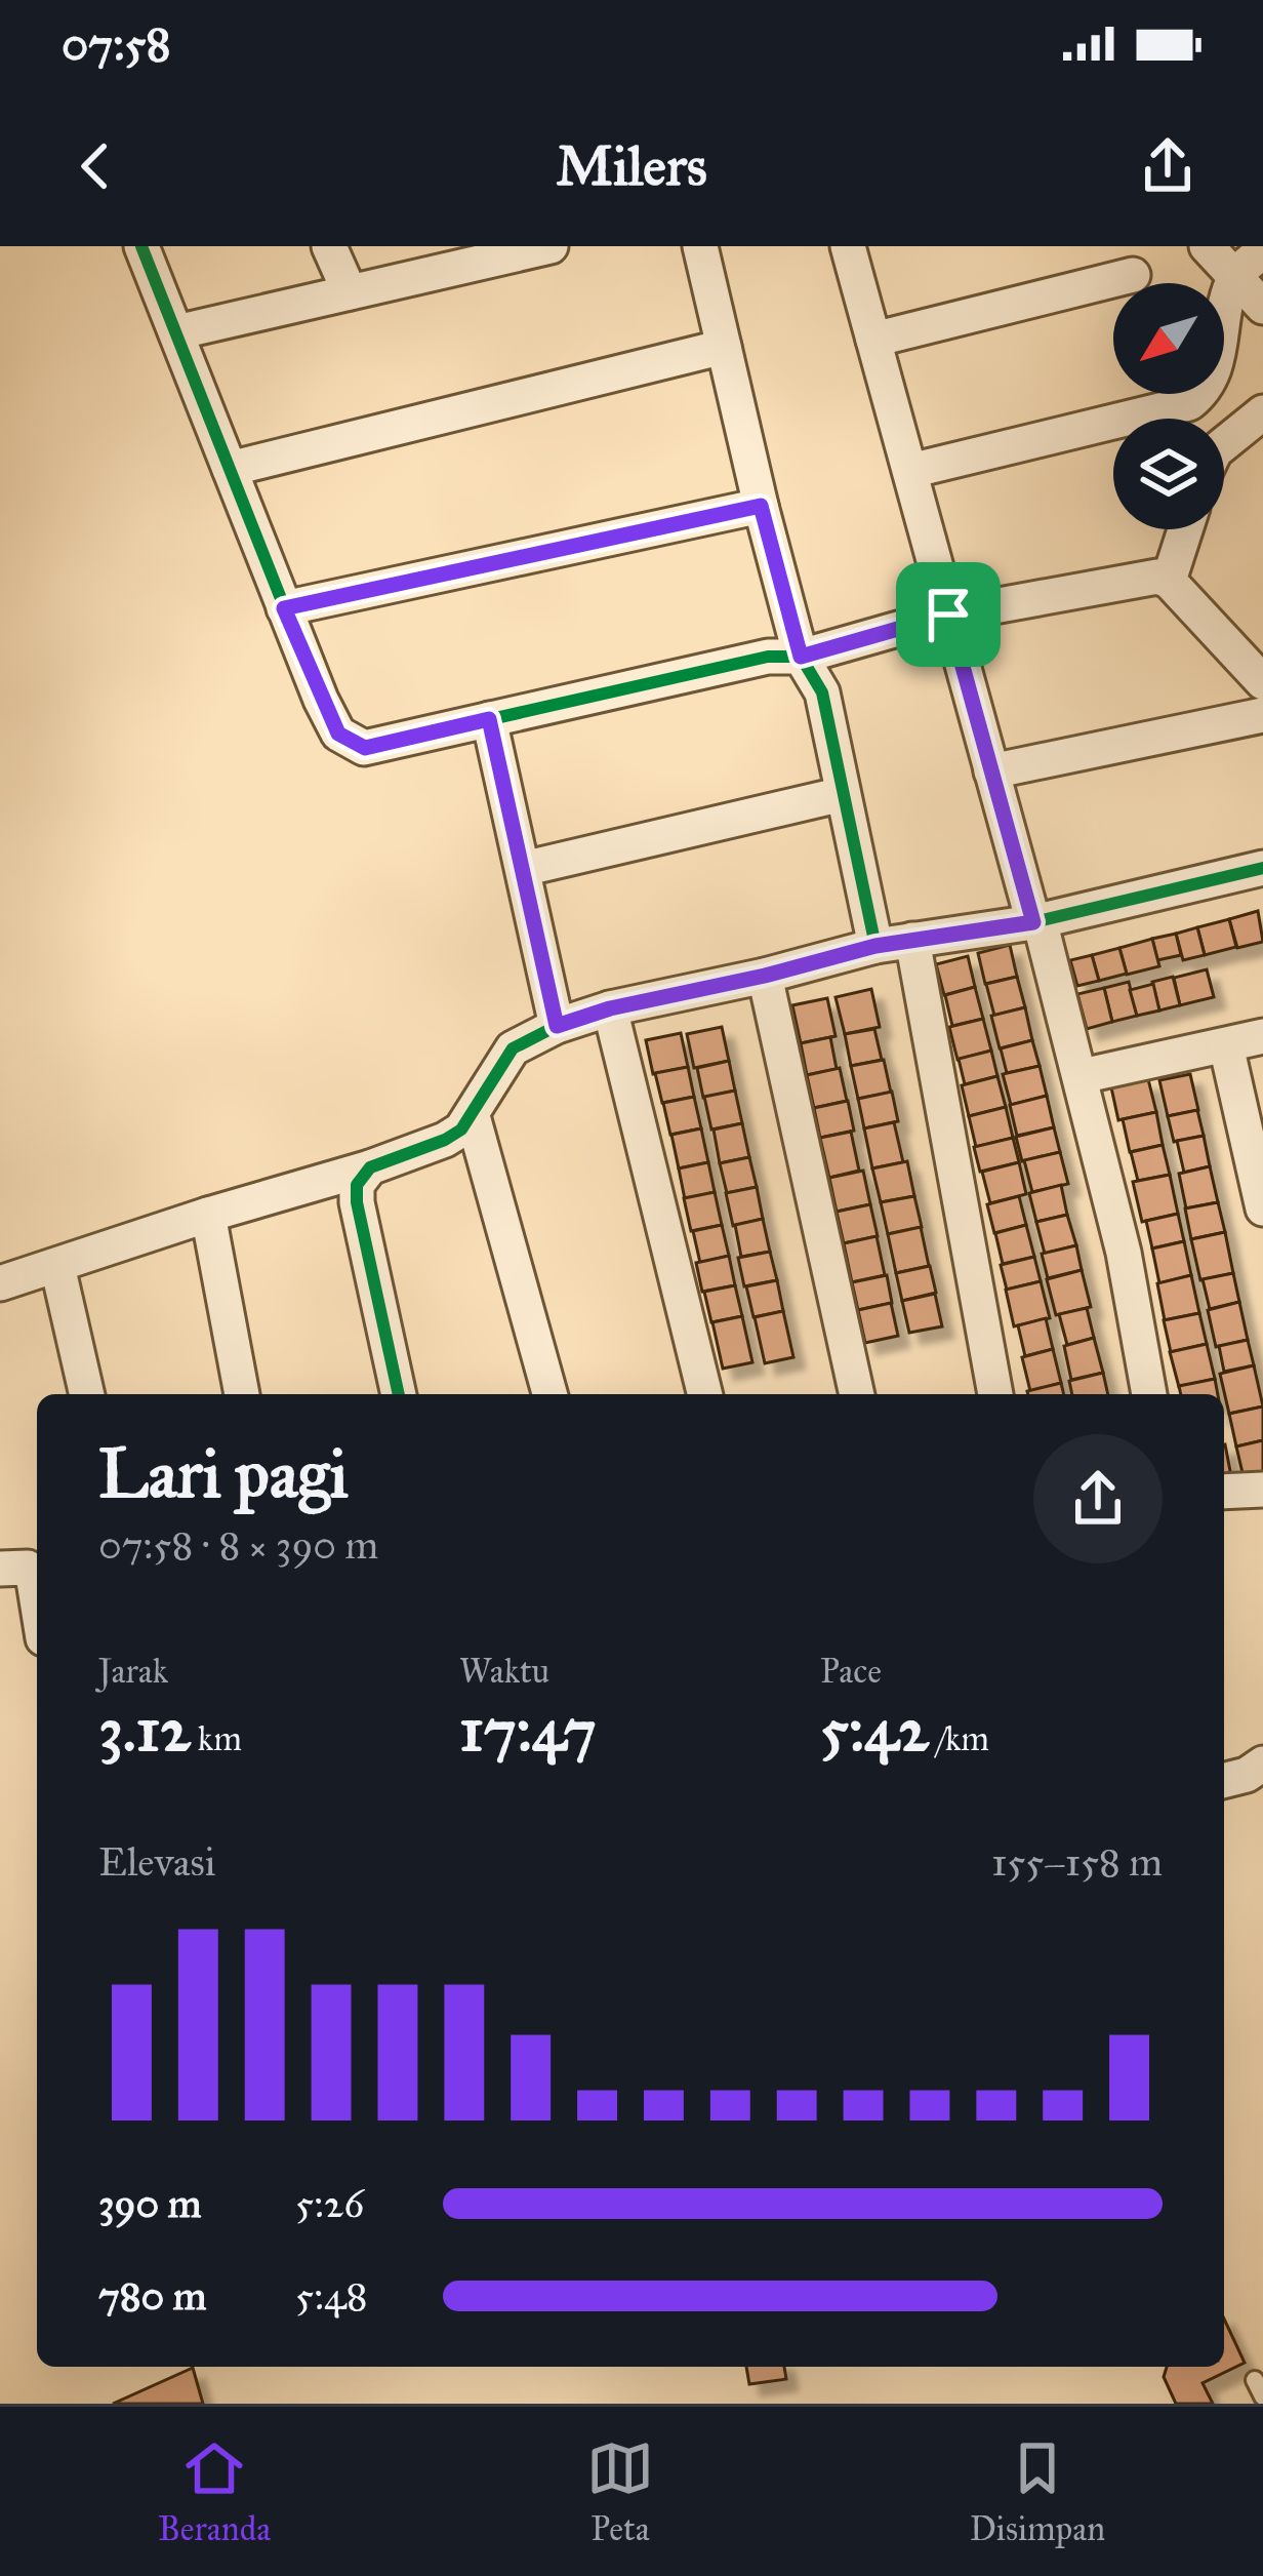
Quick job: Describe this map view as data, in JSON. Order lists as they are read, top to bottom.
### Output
{
  "north": "bottom left",
  "page": {
    "status": "07:58",
    "header": "Milers",
    "heading": ["Lari pagi", "07:58 · 8 × 390 m"],
    "stats": [
      ["Jarak", "3.12 km"],
      ["Waktu", "17:47"],
      ["Pace", "5:42 /km"]
    ],
    "chart": ["Elevasi", "155–158 m"],
    "list": [
      {
        "name": "390 m",
        "note": "5:26"
      },
      {
        "name": "780 m",
        "note": "5:48"
      }
    ],
    "tabs": ["Beranda", "Peta", "Disimpan"]
  }
}
